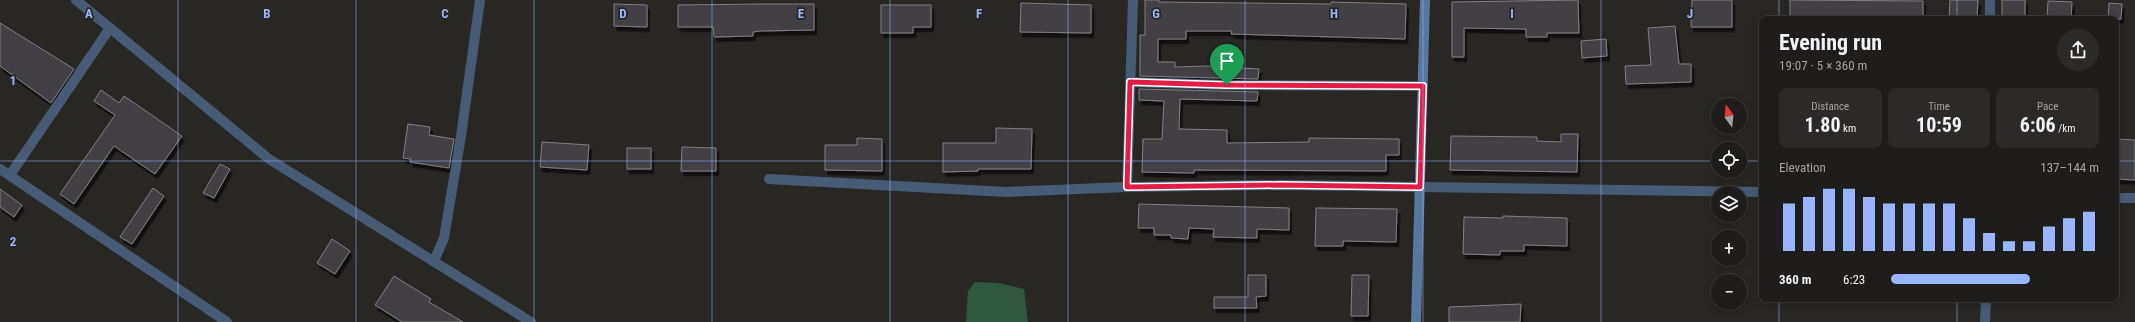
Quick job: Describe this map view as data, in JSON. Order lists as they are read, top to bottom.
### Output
{
  "north": "top",
  "page": {
    "heading": ["Evening run", "19:07 · 5 × 360 m"],
    "stats": [
      ["Distance", "1.80 km"],
      ["Time", "10:59"],
      ["Pace", "6:06 /km"]
    ],
    "map_buttons": ["+", "−"],
    "chart": ["Elevation", "137–144 m"],
    "list": [
      {
        "name": "360 m",
        "note": "6:23"
      }
    ]
  },
  "grid": {
    "columns": [
      "A",
      "B",
      "C",
      "D",
      "E",
      "F",
      "G",
      "H",
      "I",
      "J"
    ],
    "rows": ["1", "2"]
  }
}
